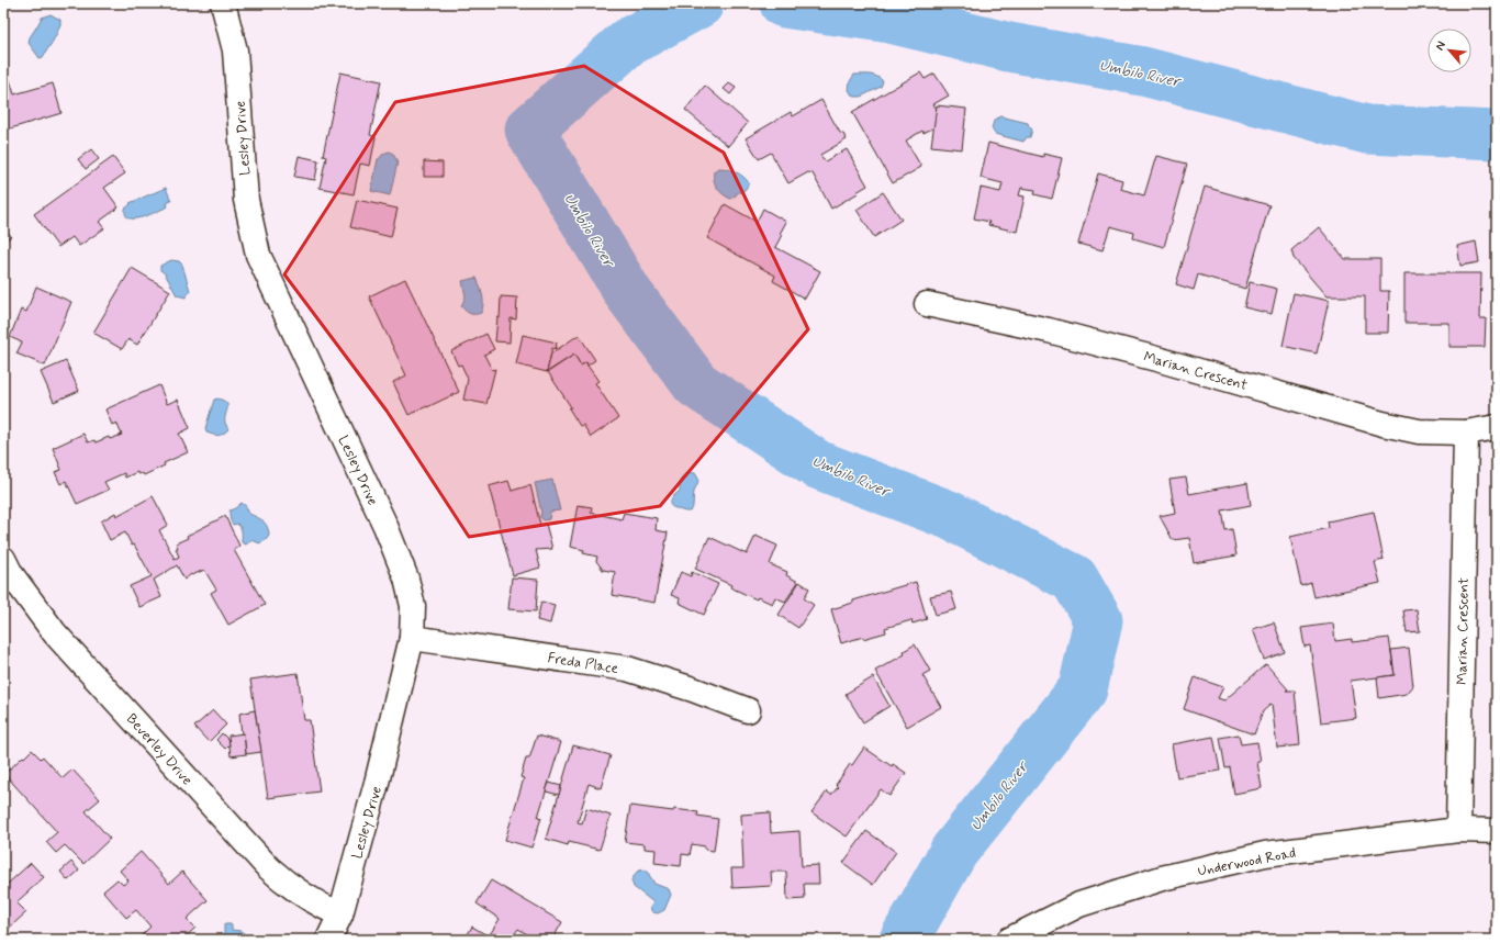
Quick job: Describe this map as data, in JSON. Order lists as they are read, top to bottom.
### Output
{
  "streets": {
    "street": [
      "Lesley Drive",
      "Marian Crescent",
      "Freda Place",
      "Beverley Drive",
      "Underwood Road"
    ]
  },
  "crossings": [
    ["Lesley Drive", "Freda Place"],
    ["Lesley Drive", "Beverley Drive"],
    ["Marian Crescent", "Underwood Road"]
  ],
  "water": ["Umbilo River"],
  "north": "top left"
}
